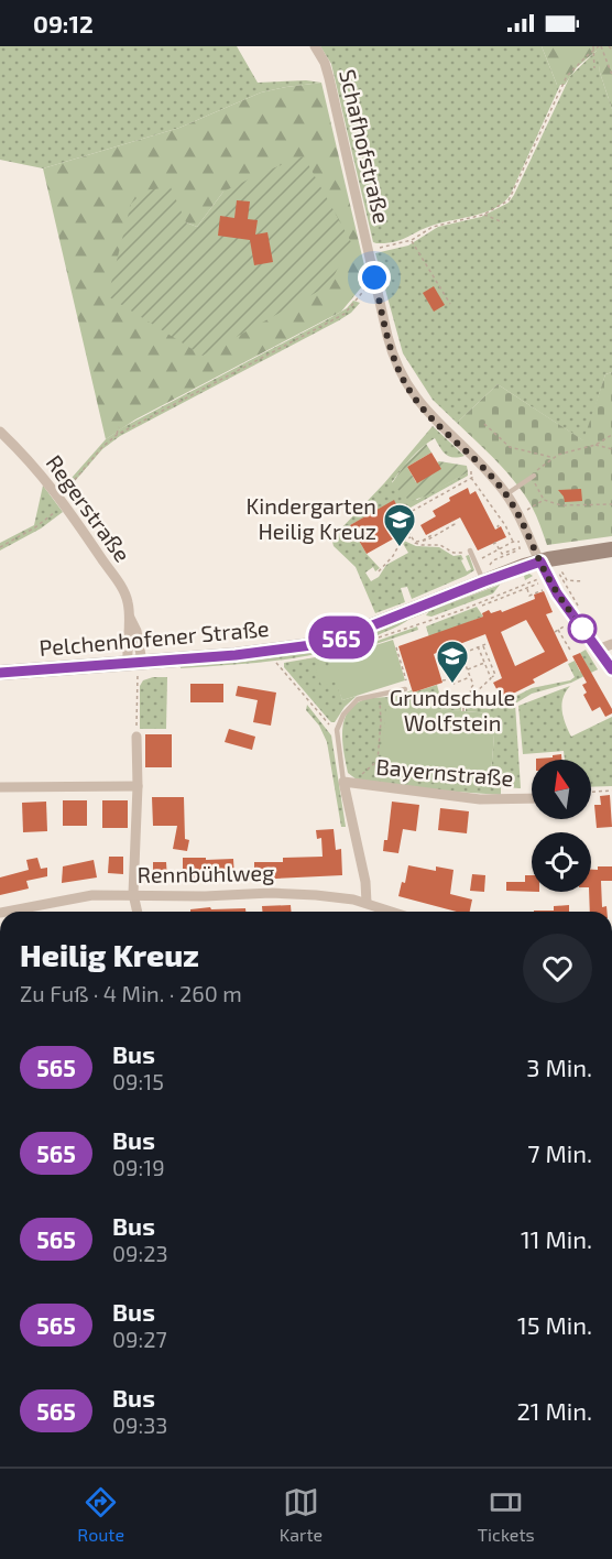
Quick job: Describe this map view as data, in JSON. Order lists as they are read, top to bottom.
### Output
{
  "streets": {
    "main road": ["Pelchenhofener Straße"],
    "street": [
      "Schafhofstraße",
      "Regerstraße",
      "Bayernstraße",
      "Rennbühlweg"
    ]
  },
  "crossings": [
    ["Schafhofstraße", "Pelchenhofener Straße"],
    ["Regerstraße", "Pelchenhofener Straße"]
  ],
  "places": {
    "school or university": ["Kindergarten Heilig Kreuz", "Grundschule Wolfstein"]
  },
  "lines": ["bus line 565"],
  "north": "top",
  "page": {
    "status": "09:12",
    "on_map": "565",
    "heading": ["Heilig Kreuz", "Zu Fuß · 4 Min. · 260 m"],
    "list": [
      {
        "mark": "565",
        "name": "Bus",
        "note": "09:15",
        "value": "3 Min."
      },
      {
        "mark": "565",
        "name": "Bus",
        "note": "09:19",
        "value": "7 Min."
      },
      {
        "mark": "565",
        "name": "Bus",
        "note": "09:23",
        "value": "11 Min."
      },
      {
        "mark": "565",
        "name": "Bus",
        "note": "09:27",
        "value": "15 Min."
      },
      {
        "mark": "565",
        "name": "Bus",
        "note": "09:33",
        "value": "21 Min."
      }
    ],
    "tabs": ["Route", "Karte", "Tickets"]
  }
}
